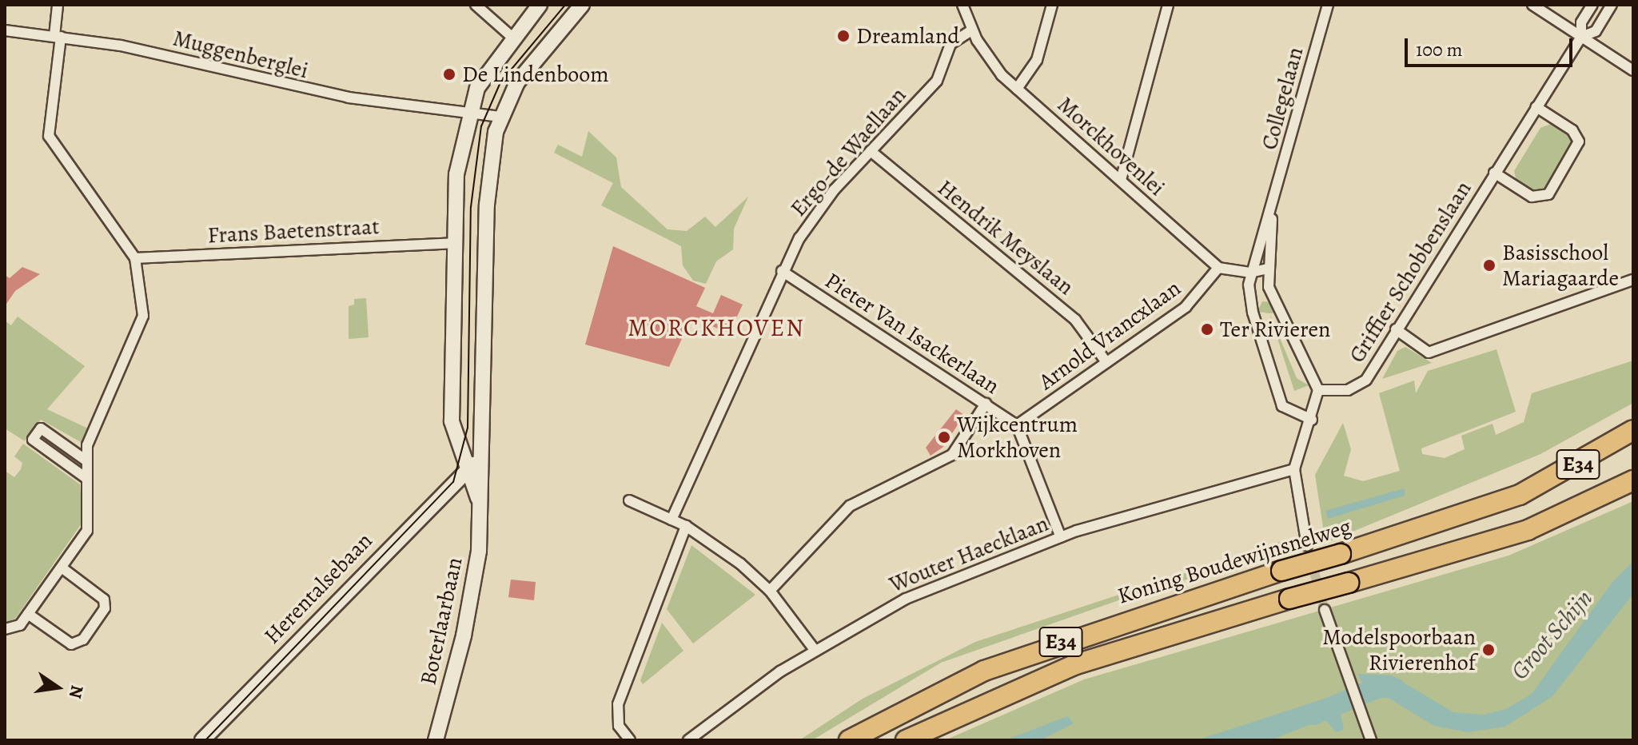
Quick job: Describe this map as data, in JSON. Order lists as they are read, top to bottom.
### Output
{
  "streets": {
    "highway": ["E34", "Koning Boudewijnsnelweg"],
    "main road": ["Herentalsebaan", "Boterlaarbaan"],
    "street": [
      "Muggenberglei",
      "Collegelaan",
      "Morckhovenlei",
      "Ergo-de Waellaan",
      "Frans Baetenstraat",
      "Hendrik Meyslaan",
      "Griffier Schobbenslaan",
      "Pieter Van Isackerlaan",
      "Arnold Vrancxlaan",
      "Wouter Haecklaan"
    ]
  },
  "crossings": [
    ["Collegelaan", "Griffier Schobbenslaan"],
    ["Morckhovenlei", "Ergo-de Waellaan"],
    ["Morckhovenlei", "Arnold Vrancxlaan"],
    ["Ergo-de Waellaan", "Hendrik Meyslaan"],
    ["Ergo-de Waellaan", "Pieter Van Isackerlaan"],
    ["Hendrik Meyslaan", "Arnold Vrancxlaan"],
    ["Pieter Van Isackerlaan", "Arnold Vrancxlaan"],
    ["Herentalsebaan", "Boterlaarbaan"]
  ],
  "districts": ["MORCKHOVEN"],
  "water": ["Groot Schijn"],
  "places": [
    "Dreamland",
    "De Lindenboom",
    "Basisschool Mariagaarde",
    "Ter Rivieren",
    "Wijkcentrum Morkhoven",
    "Modelspoorbaan Rivierenhof"
  ],
  "scale_bar": "100 m",
  "north": "right"
}
